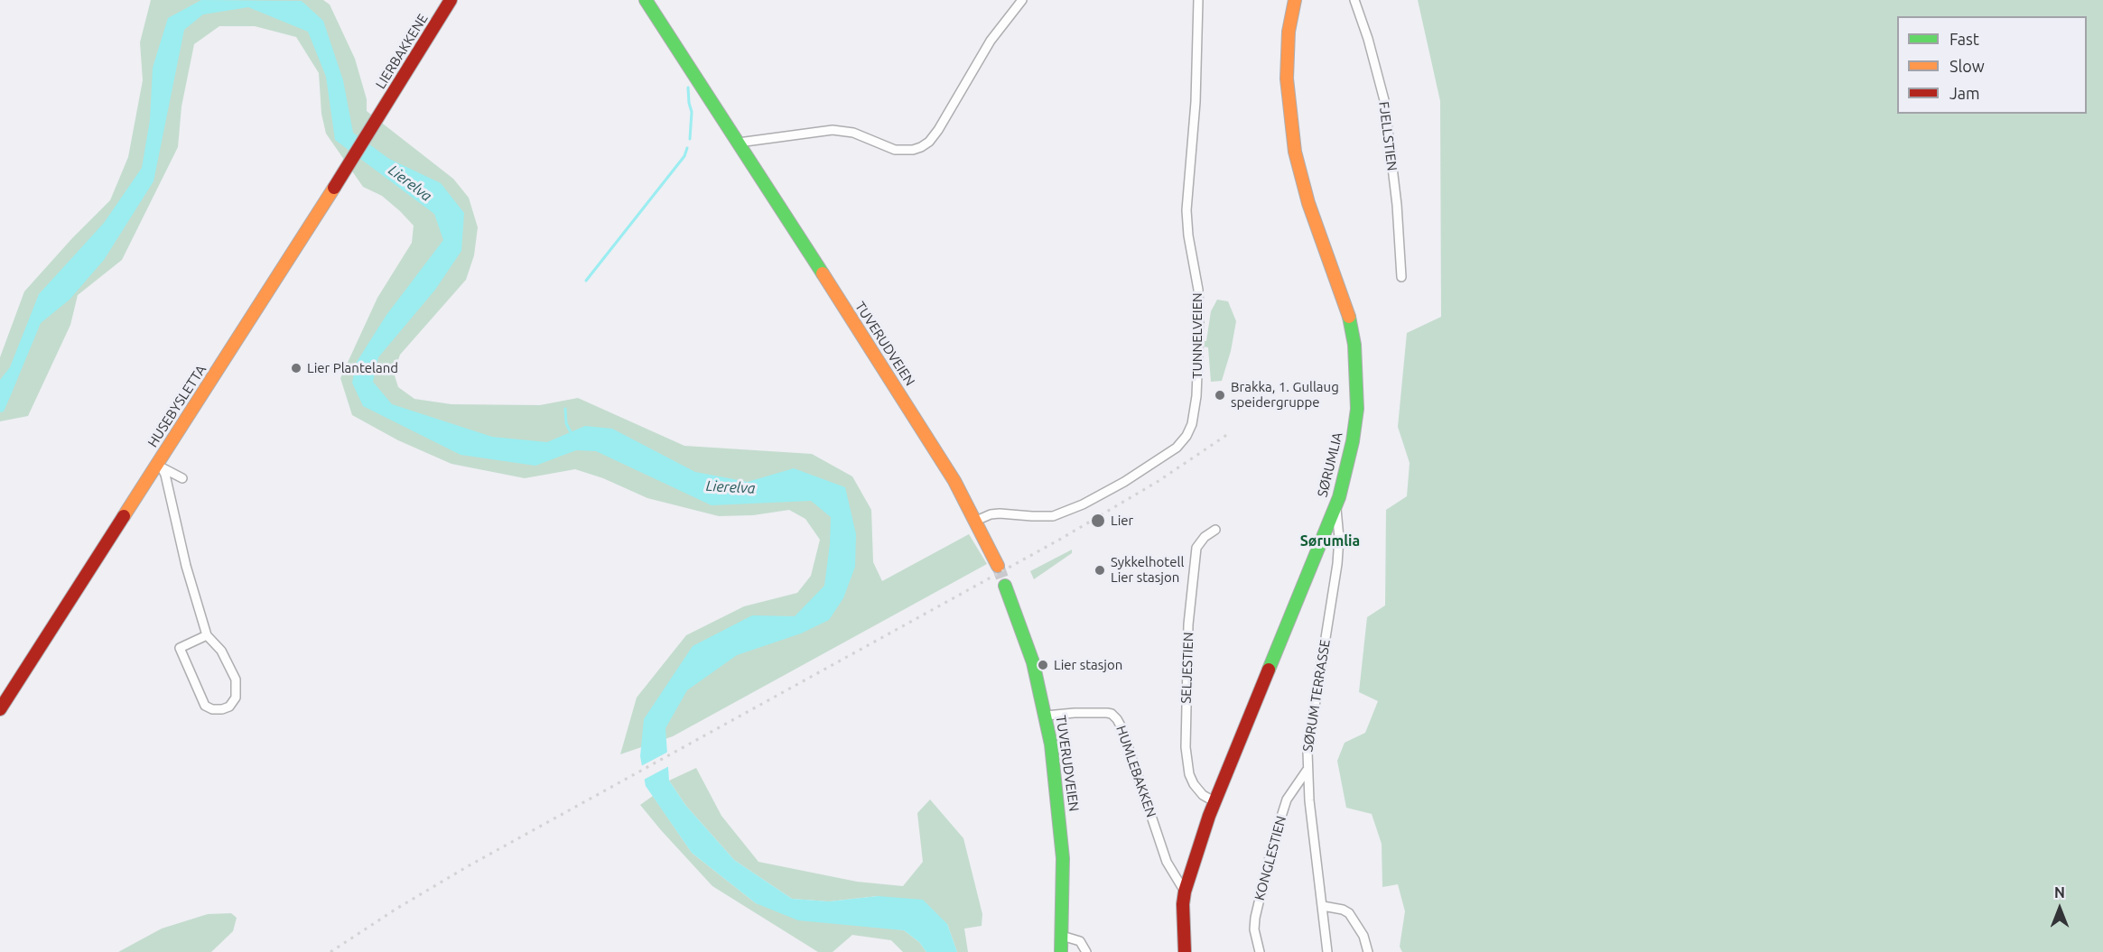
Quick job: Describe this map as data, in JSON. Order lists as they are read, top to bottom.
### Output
{
  "streets": {
    "main road": [
      "LIERBAKKENE",
      "TUVERUDVEIEN",
      "HUSEBYSLETTA",
      "SØRUMLIA"
    ],
    "street": [
      "FJELLSTIEN",
      "TUNNELVEIEN",
      "SELJESTIEN",
      "SØRUM TERRASSE",
      "HUMLEBAKKEN",
      "KONGLESTIEN"
    ]
  },
  "crossings": [
    ["LIERBAKKENE", "HUSEBYSLETTA"],
    ["TUNNELVEIEN", "TUVERUDVEIEN"],
    ["TUVERUDVEIEN", "HUMLEBAKKEN"],
    ["SØRUMLIA", "SELJESTIEN"],
    ["SØRUMLIA", "SØRUM TERRASSE"],
    ["SØRUMLIA", "HUMLEBAKKEN"],
    ["SØRUM TERRASSE", "KONGLESTIEN"]
  ],
  "districts": ["Sørumlia"],
  "water": ["Lierelva"],
  "places": [
    "Lier Planteland",
    "Brakka, 1. Gullaug speidergruppe",
    "Lier",
    "Sykkelhotell Lier stasjon",
    "Lier stasjon"
  ],
  "legend": ["Fast", "Slow", "Jam"],
  "north": "top"
}
